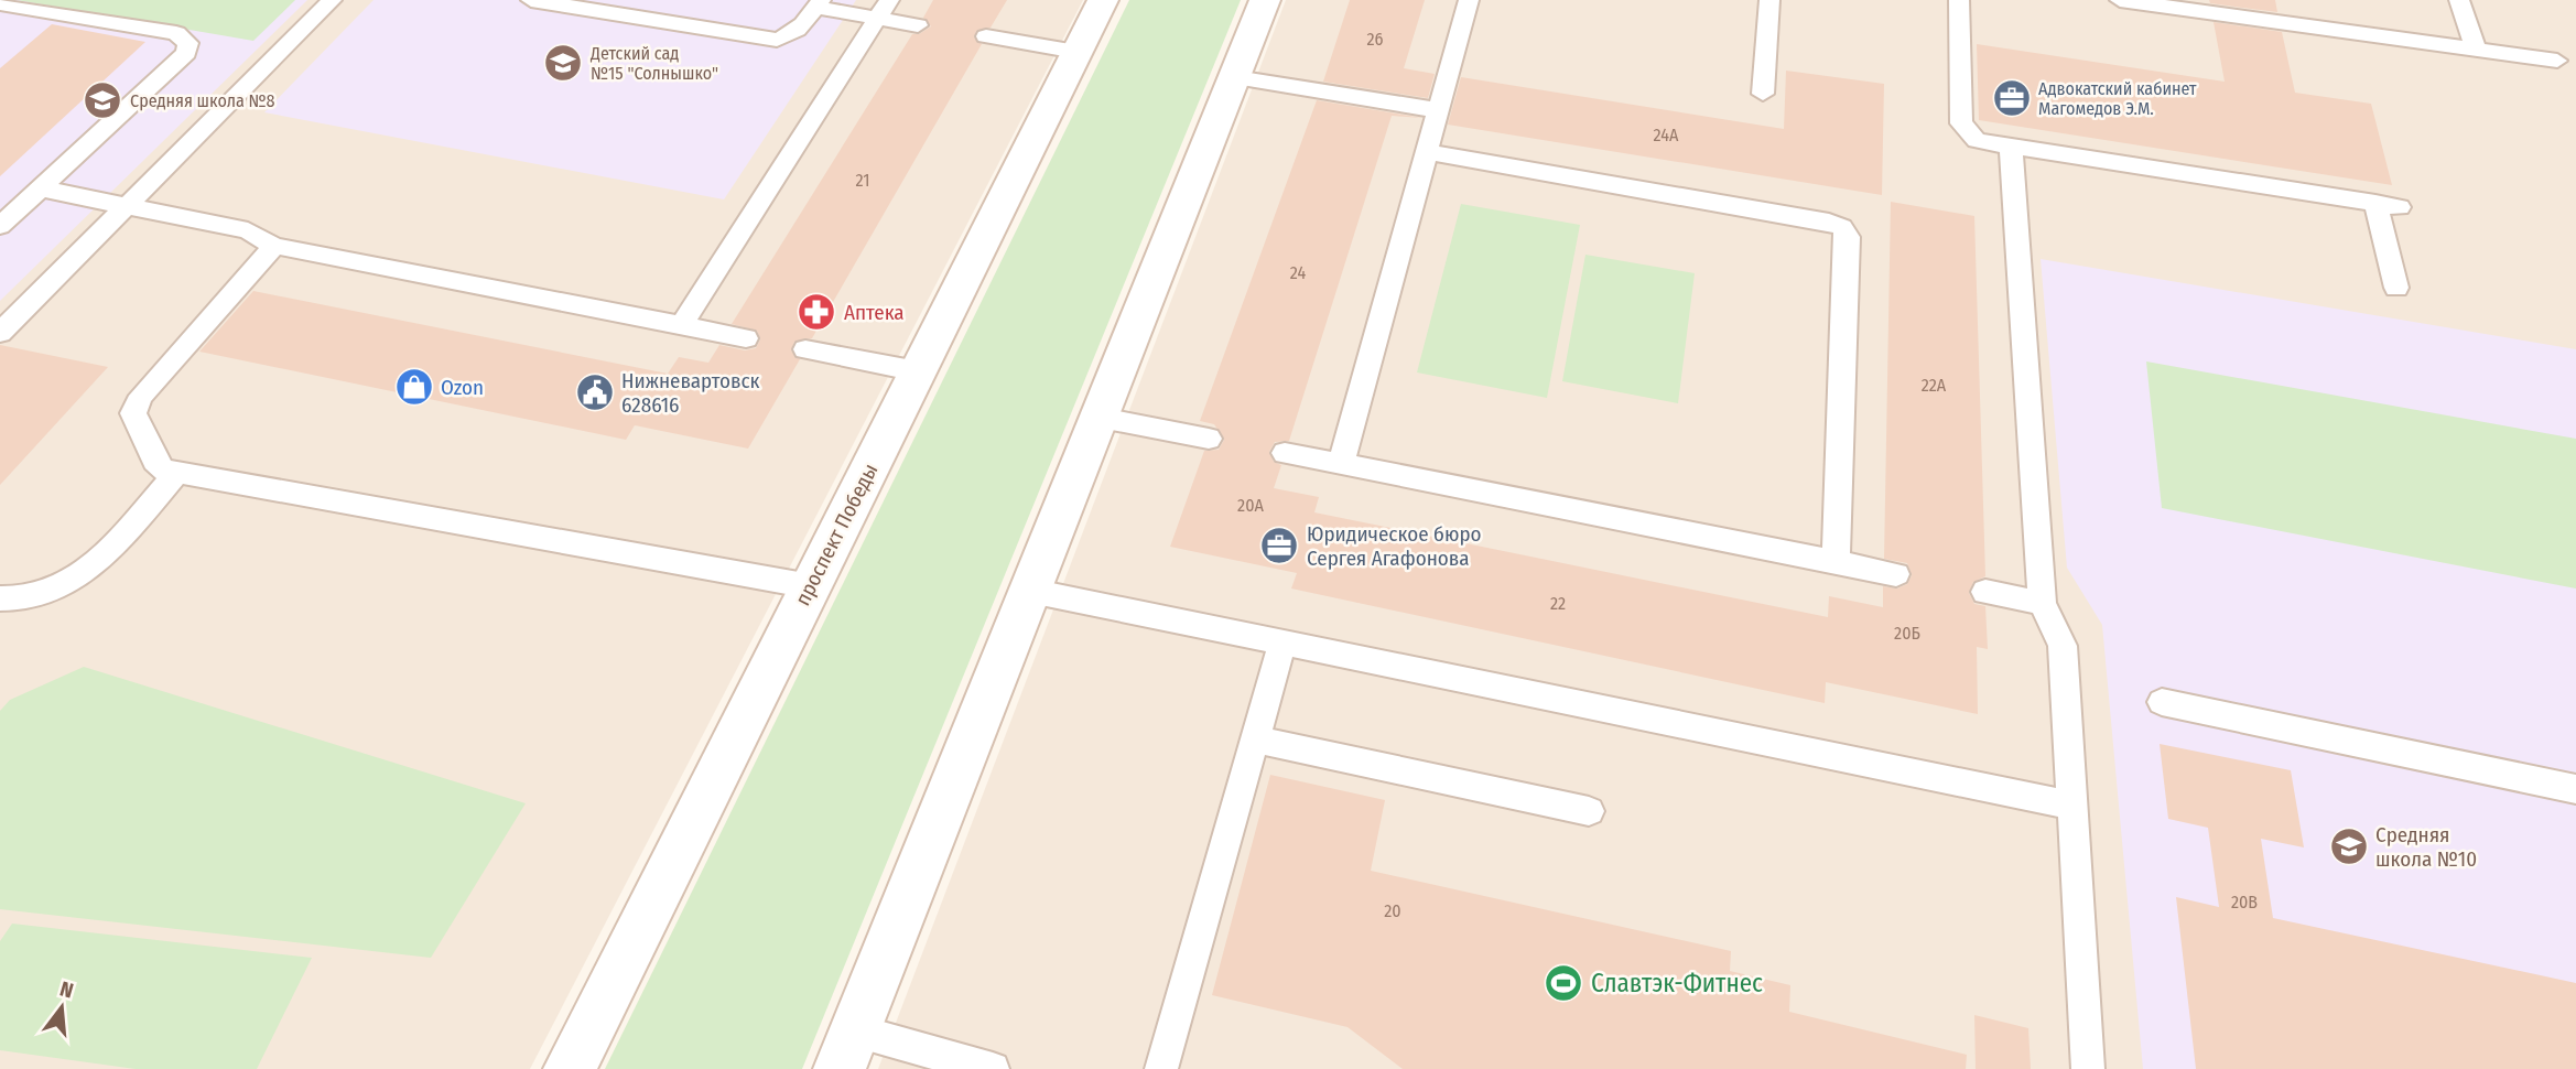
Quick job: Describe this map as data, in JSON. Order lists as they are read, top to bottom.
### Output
{
  "streets": {
    "main road": ["проспект Победы"]
  },
  "places": {
    "school or university": ["Детский сад №15 \"Солнышко\"", "Средняя школа №8", "Средняя школа №10"],
    "office": ["Адвокатский кабинет Магомедов Э.М.", "Юридическое бюро Сергея Агафонова"],
    "pharmacy": ["Аптека"],
    "shop": ["Ozon"],
    "public building": ["Нижневартовск 628616"],
    "sports": ["Славтэк-Фитнес"]
  },
  "house_numbers": [
    "26",
    "24А",
    "21",
    "24",
    "22А",
    "20А",
    "22",
    "20Б",
    "20В",
    "20"
  ],
  "north": "top"
}
